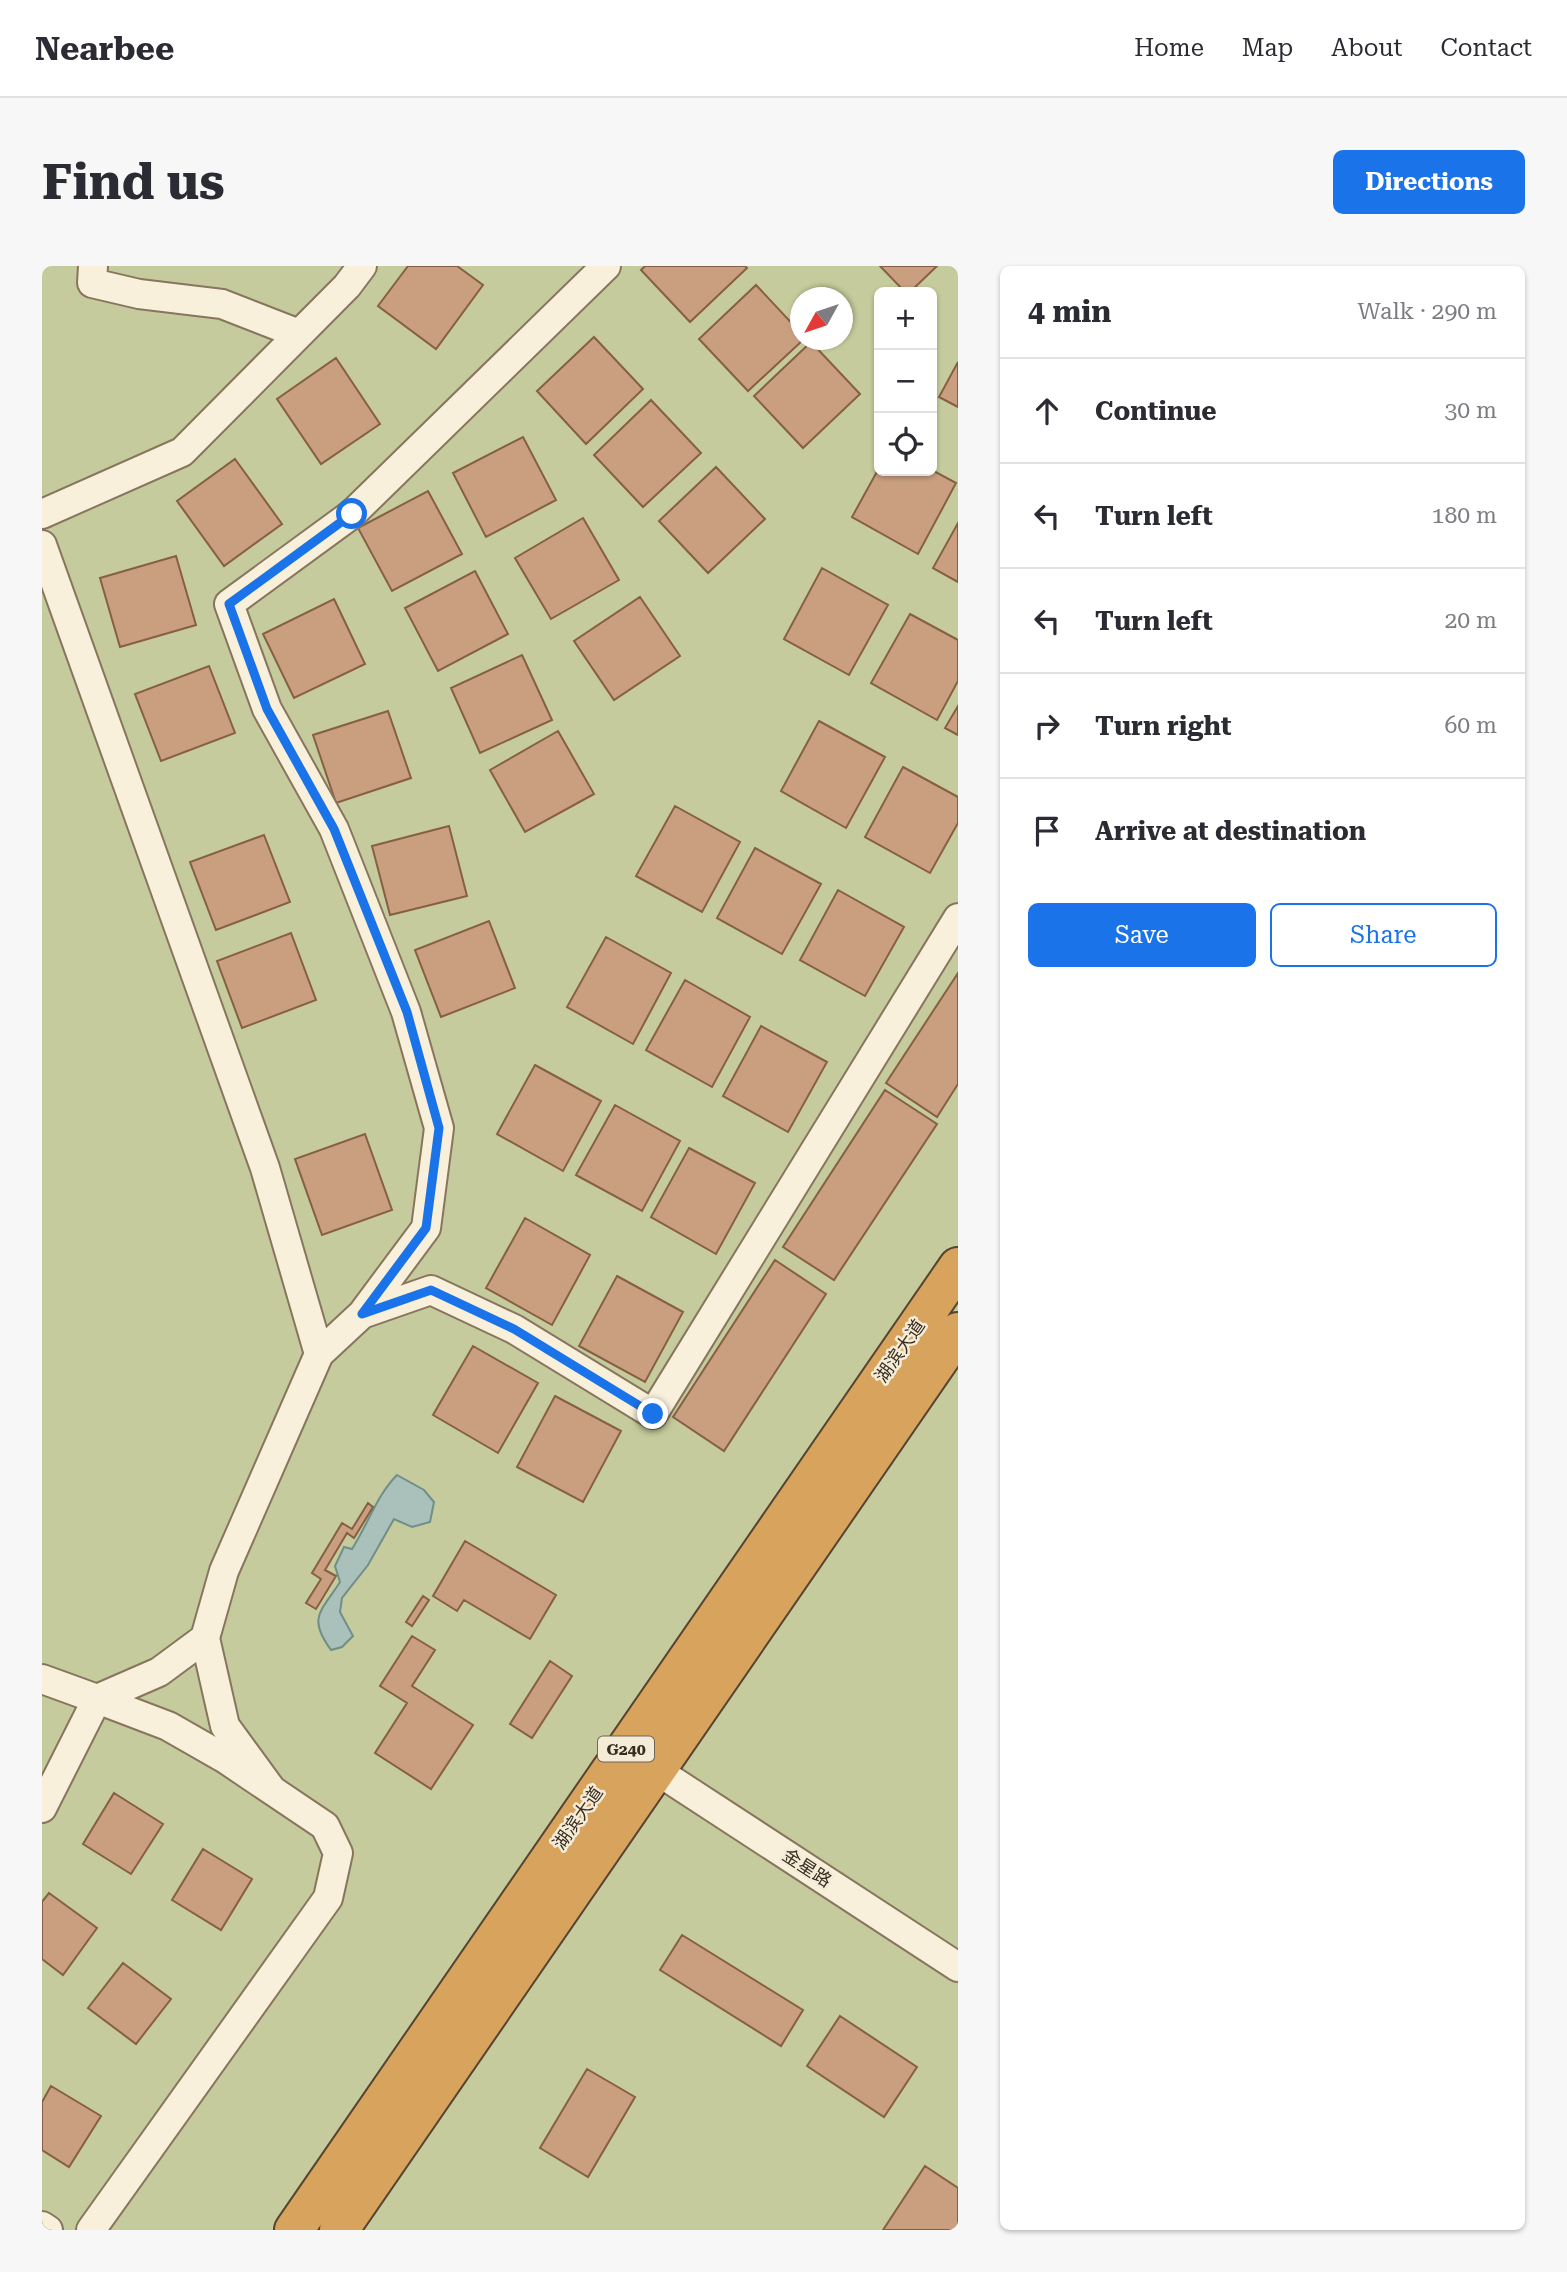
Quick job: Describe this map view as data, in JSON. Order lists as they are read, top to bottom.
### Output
{
  "streets": {
    "highway": ["湖滨大道", "G240"],
    "street": ["金星路"]
  },
  "crossings": [
    ["湖滨大道", "金星路"]
  ],
  "north": "bottom left",
  "page": {
    "header": "Nearbee",
    "nav": [
      "Home",
      "Map",
      "About",
      "Contact"
    ],
    "buttons": [
      "Directions",
      ["Save", "Share"]
    ],
    "title": "Find us",
    "heading": ["4 min", "Walk · 290 m"],
    "map_buttons": ["+", "−"],
    "list": [
      ["Continue", "30 m"],
      ["Turn left", "180 m"],
      ["Turn left", "20 m"],
      ["Turn right", "60 m"],
      "Arrive at destination"
    ]
  }
}
